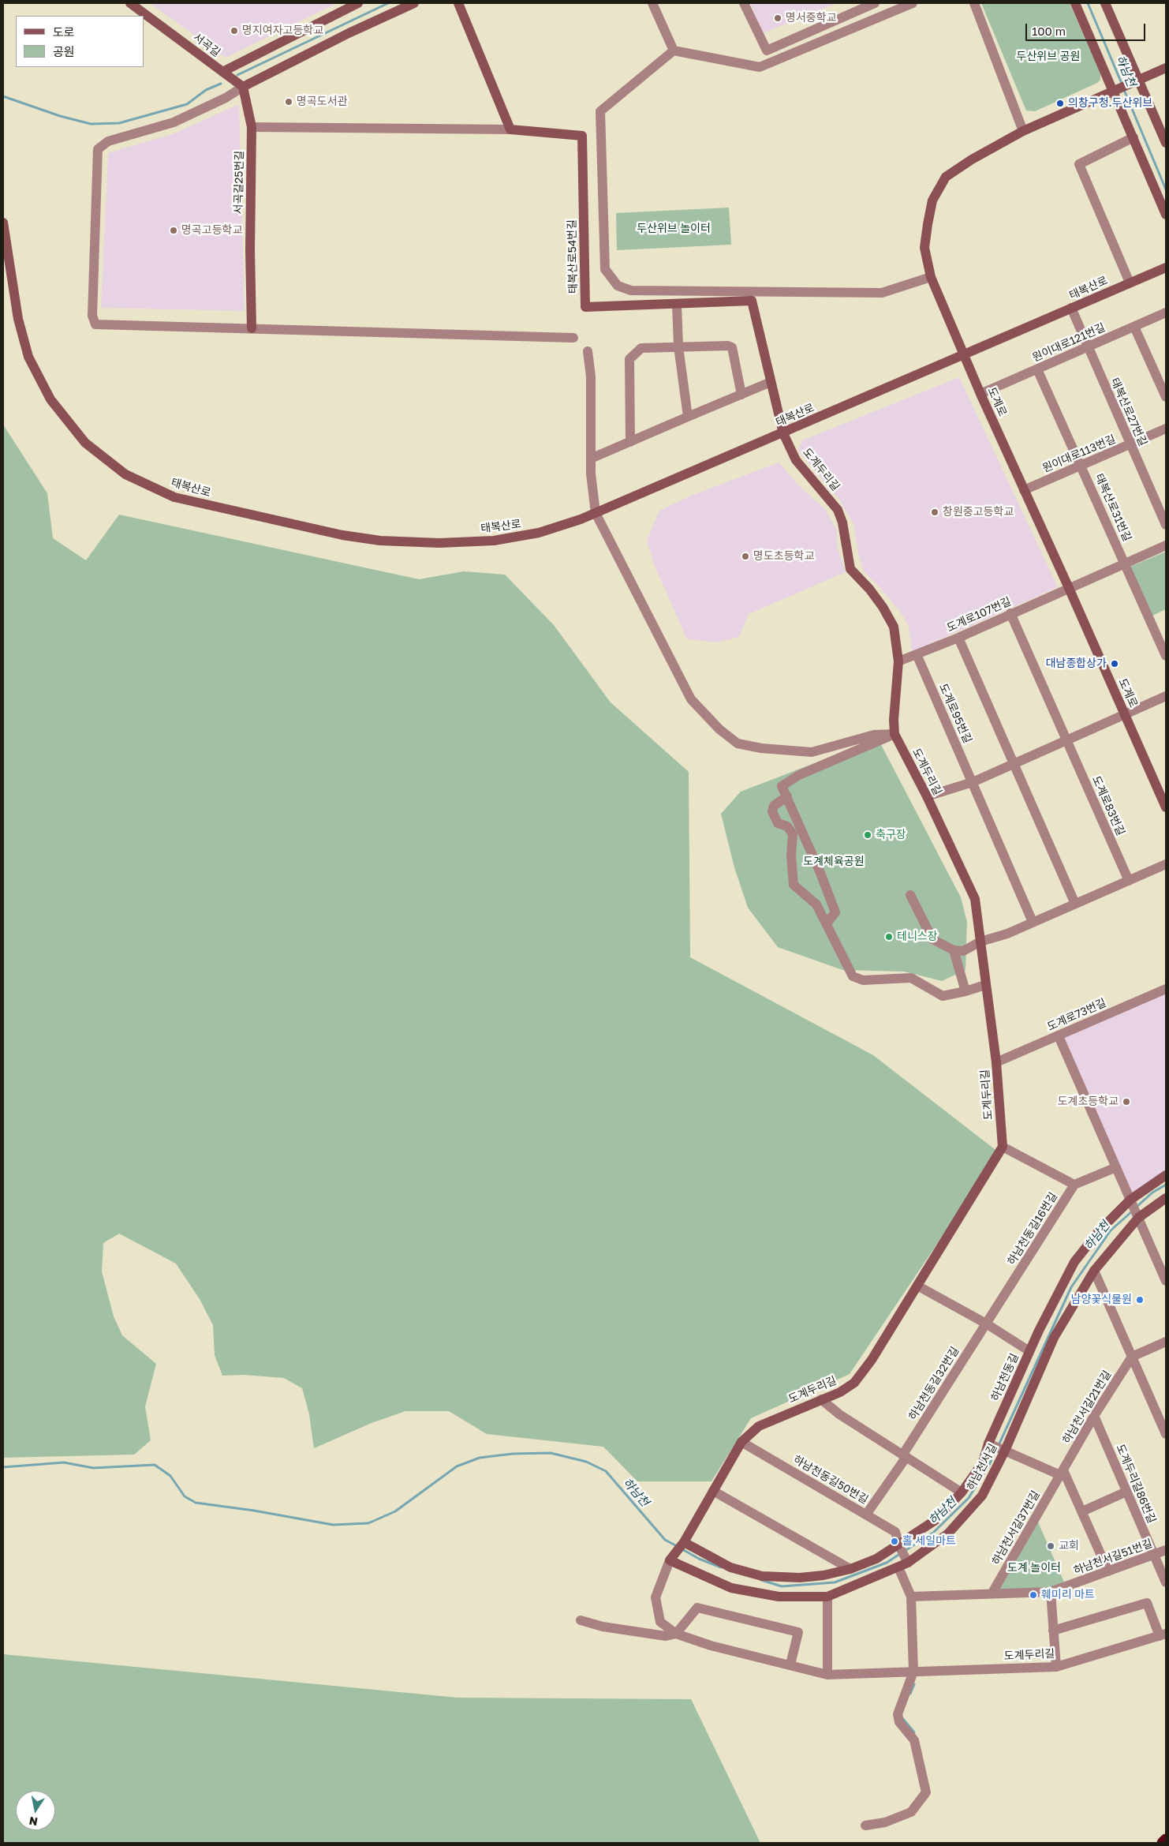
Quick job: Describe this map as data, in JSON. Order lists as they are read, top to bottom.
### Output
{
  "streets": {
    "street": [
      "서곡길",
      "서곡길25번길",
      "태복산로54번길",
      "태복산로",
      "원이대로121번길",
      "도계로",
      "태복산로27번길",
      "원이대로113번길",
      "도계두리길",
      "태복산로31번길",
      "도계로107번길",
      "도계로95번길",
      "도계로83번길",
      "도계로73번길",
      "하남천동길16번길",
      "하남천동길",
      "하남천동길32번길",
      "하남천서길21번길",
      "하남천서길",
      "하남천동길50번길",
      "도계두리길86번길",
      "하남천서길37번길",
      "하남천서길51번길"
    ]
  },
  "crossings": [
    ["태복산로54번길", "태복산로"],
    ["태복산로54번길", "도계두리길"],
    ["태복산로", "도계로"],
    ["태복산로", "태복산로27번길"],
    ["태복산로", "도계두리길"],
    ["원이대로121번길", "도계로"],
    ["원이대로121번길", "태복산로27번길"],
    ["원이대로121번길", "태복산로31번길"],
    ["도계로", "원이대로113번길"],
    ["도계로", "도계로107번길"],
    ["태복산로27번길", "원이대로113번길"],
    ["원이대로113번길", "태복산로31번길"],
    ["도계두리길", "도계로107번길"],
    ["도계두리길", "도계로73번길"],
    ["도계두리길", "하남천동길"],
    ["도계두리길", "하남천서길"],
    ["도계두리길", "하남천동길50번길"],
    ["태복산로31번길", "도계로107번길"],
    ["도계로107번길", "도계로95번길"],
    ["하남천동길16번길", "하남천동길32번길"],
    ["하남천동길", "하남천동길50번길"],
    ["하남천동길32번길", "하남천동길50번길"],
    ["하남천서길21번길", "도계두리길86번길"],
    ["하남천서길21번길", "하남천서길37번길"],
    ["하남천서길", "하남천동길50번길"],
    ["도계두리길86번길", "하남천서길51번길"],
    ["하남천서길37번길", "하남천서길51번길"]
  ],
  "water": ["하남천"],
  "parks": [
    "두산위브 공원",
    "두산위브 놀이터",
    "도계체육공원",
    "도계 놀이터"
  ],
  "places": [
    "명서중학교",
    "명지여자고등학교",
    "명곡도서관",
    "의창구청.두산위브",
    "명곡고등학교",
    "창원중고등학교",
    "명도초등학교",
    "대남종합상가",
    "축구장",
    "테니스장",
    "도계초등학교",
    "남양꽃식물원",
    "홀 세일마트",
    "교회",
    "훼미리 마트"
  ],
  "legend": ["도로", "공원"],
  "scale_bar": "100 m",
  "north": "bottom"
}
